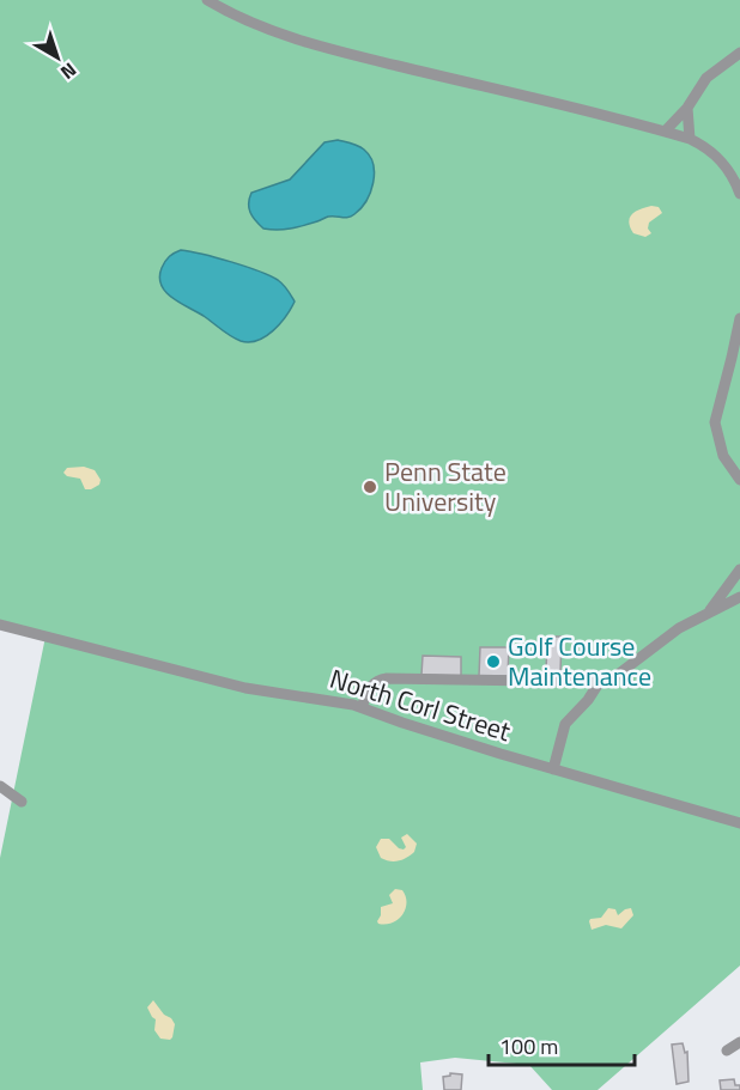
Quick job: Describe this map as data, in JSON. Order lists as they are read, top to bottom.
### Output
{
  "streets": {
    "street": ["North Corl Street"]
  },
  "places": ["Penn State University", "Golf Course Maintenance"],
  "scale_bar": "100 m",
  "north": "bottom right"
}
